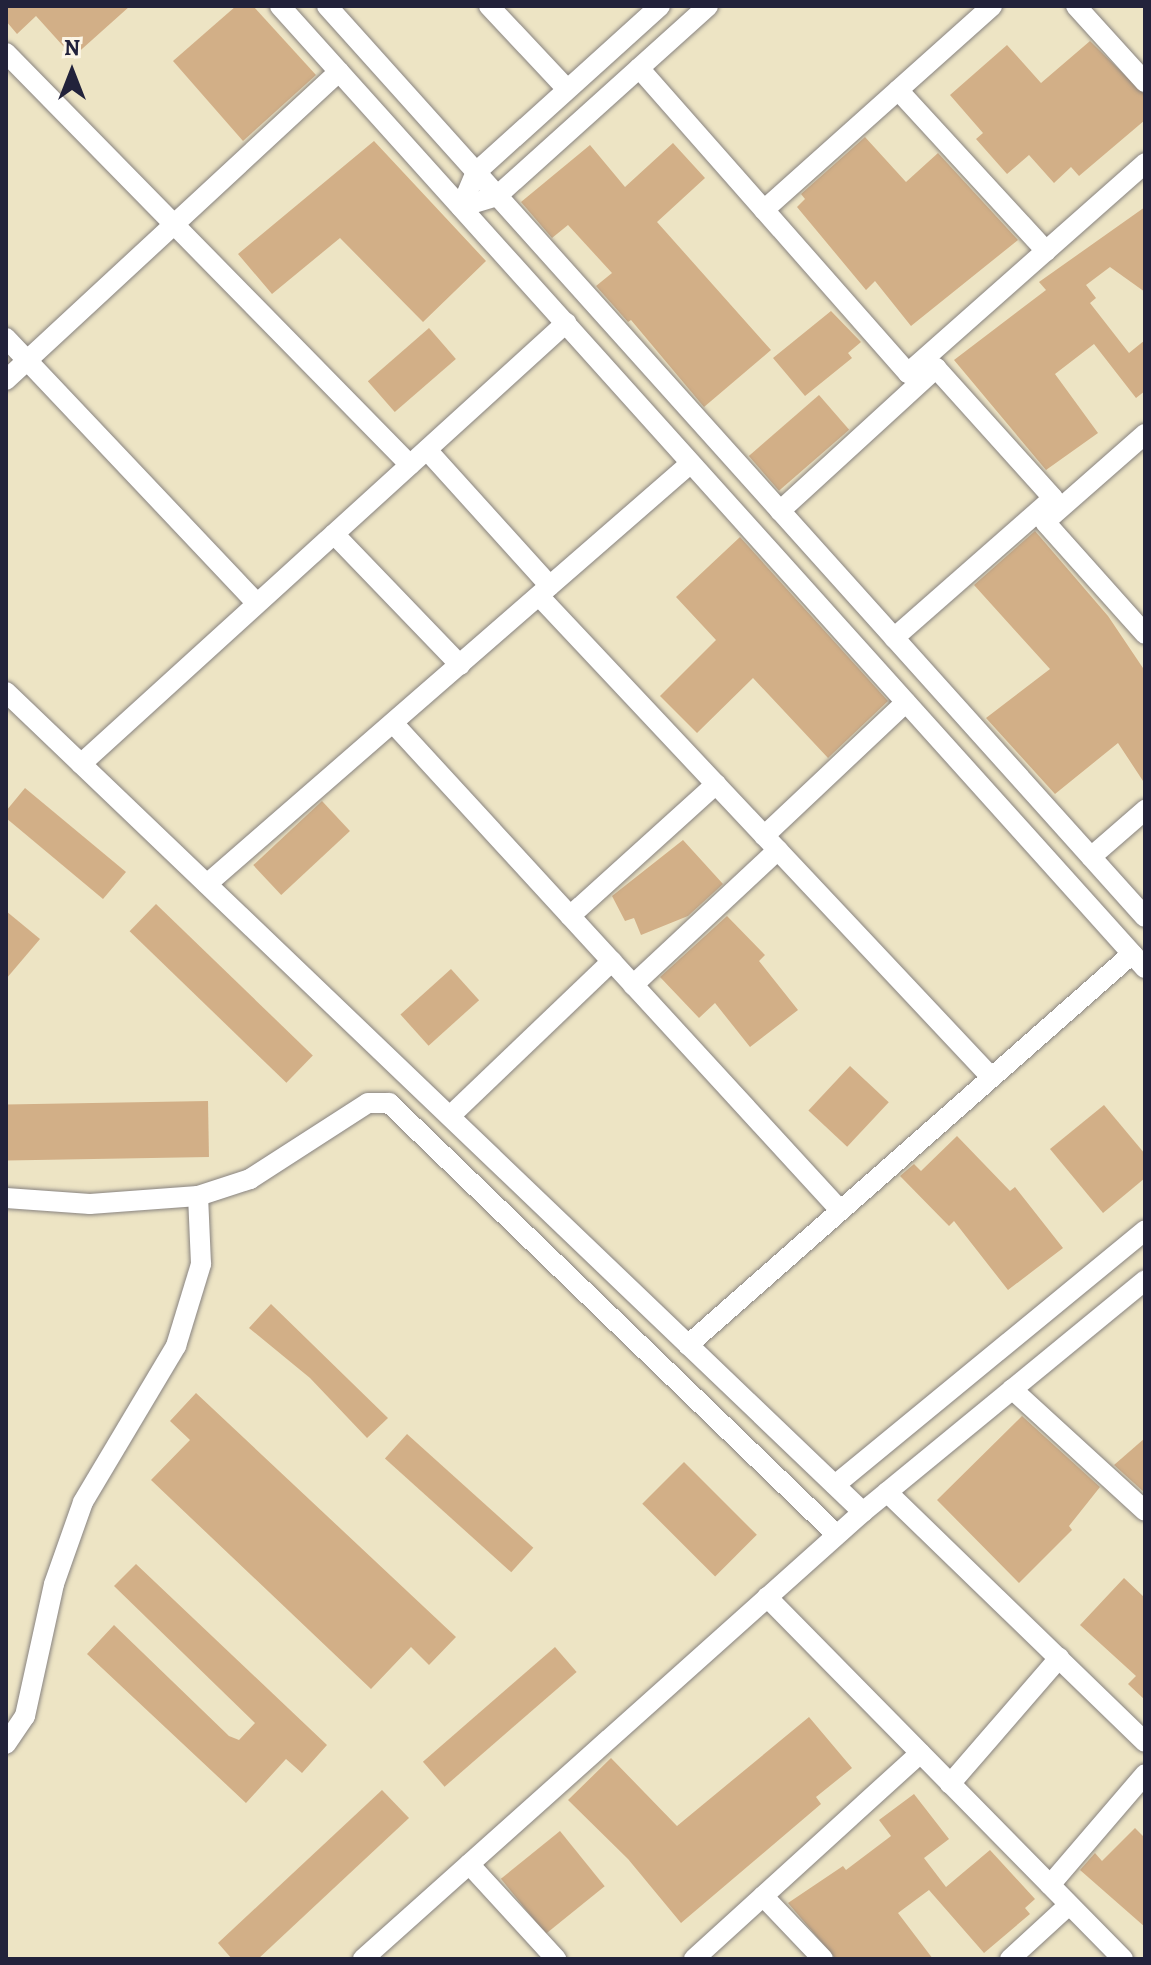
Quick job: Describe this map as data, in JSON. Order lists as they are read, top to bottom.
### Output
{
  "north": "top"
}
